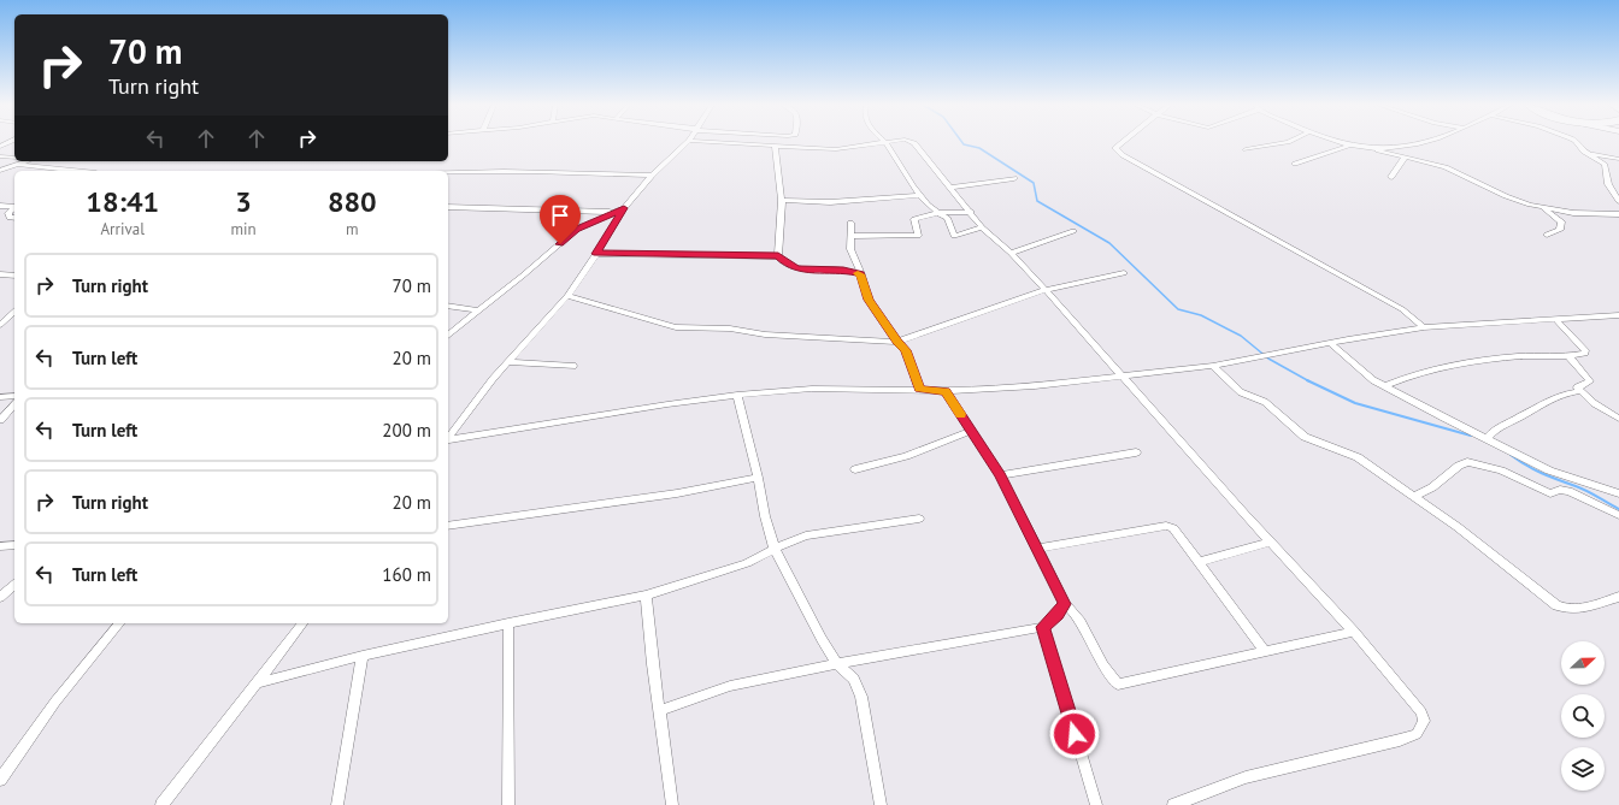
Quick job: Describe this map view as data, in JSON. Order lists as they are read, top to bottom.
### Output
{
  "north": "right",
  "page": {
    "turn": ["70 m", "Turn right"],
    "eta": [
      "18:41",
      "Arrival",
      "3",
      "min",
      "880",
      "m"
    ],
    "list": [
      {
        "name": "Turn right",
        "value": "70 m"
      },
      {
        "name": "Turn left",
        "value": "20 m"
      },
      {
        "name": "Turn left",
        "value": "200 m"
      },
      {
        "name": "Turn right",
        "value": "20 m"
      },
      {
        "name": "Turn left",
        "value": "160 m"
      }
    ]
  }
}
